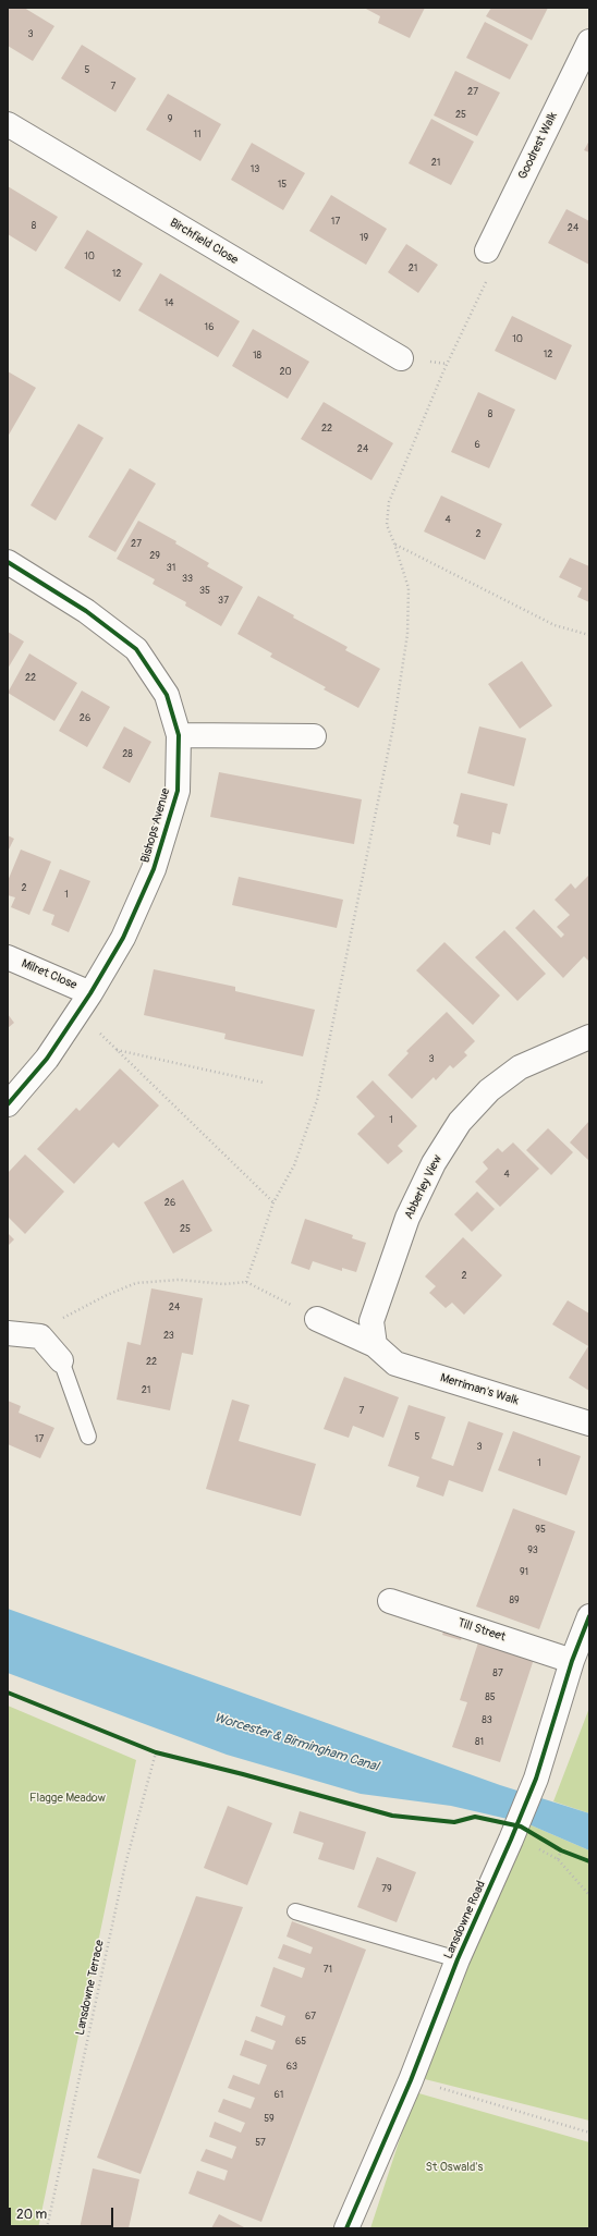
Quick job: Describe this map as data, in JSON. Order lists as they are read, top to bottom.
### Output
{
  "streets": {
    "street": [
      "Goodrest Walk",
      "Birchfield Close",
      "Bishops Avenue",
      "Milret Close",
      "Abberley View",
      "Merriman's Walk",
      "Till Street",
      "Lansdowne Road"
    ],
    "path": ["Lansdowne Terrace"]
  },
  "crossings": [
    ["Bishops Avenue", "Milret Close"],
    ["Abberley View", "Merriman's Walk"],
    ["Till Street", "Lansdowne Road"]
  ],
  "water": ["Worcester & Birmingham Canal"],
  "parks": ["Flagge Meadow", "St Oswald's"],
  "house_numbers": [
    "3",
    "5",
    "7",
    "27",
    "25",
    "9",
    "11",
    "21",
    "13",
    "15",
    "17",
    "8",
    "24",
    "19",
    "10",
    "21",
    "12",
    "14",
    "16",
    "10",
    "12",
    "18",
    "20",
    "8",
    "22",
    "6",
    "24",
    "4",
    "2",
    "27",
    "29",
    "31",
    "33",
    "35",
    "37",
    "22",
    "26",
    "28",
    "2",
    "1",
    "3",
    "1",
    "4",
    "26",
    "25",
    "2",
    "24",
    "23",
    "22",
    "21",
    "7",
    "5",
    "17",
    "3",
    "1",
    "95",
    "93",
    "91",
    "89",
    "87",
    "85",
    "83",
    "81",
    "79",
    "71",
    "67",
    "65",
    "63",
    "61",
    "59",
    "57"
  ],
  "scale_bar": "20 m"
}
